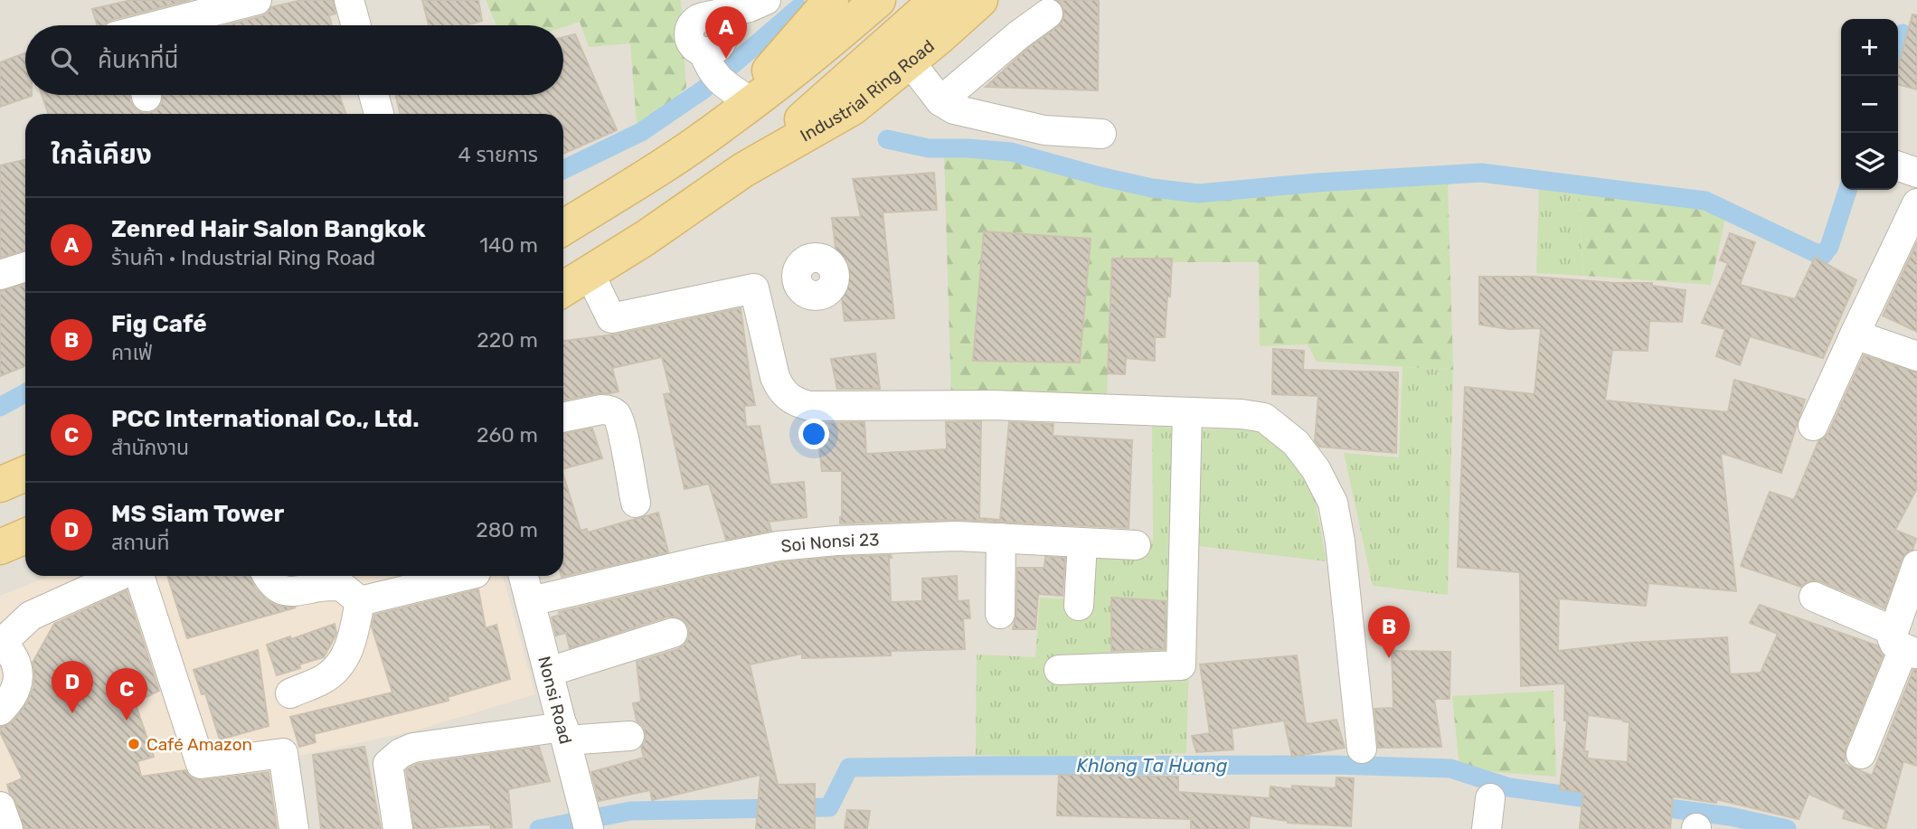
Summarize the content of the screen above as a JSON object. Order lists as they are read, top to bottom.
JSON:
{
  "streets": {
    "main road": ["Industrial Ring Road"],
    "street": ["Soi Nonsi 23", "Nonsi Road"]
  },
  "crossings": [
    ["Soi Nonsi 23", "Nonsi Road"]
  ],
  "water": ["Khlong Ta Huang"],
  "places": ["Café Amazon"],
  "page": {
    "pins": [
      "A",
      "B",
      "D",
      "C"
    ],
    "map_buttons": ["+", "−"],
    "search": "ค้นหาที่นี่",
    "heading": ["ใกล้เคียง", "4 รายการ"],
    "list": [
      {
        "mark": "A",
        "name": "Zenred Hair Salon Bangkok",
        "note": "ร้านค้า · Industrial Ring Road",
        "value": "140 m"
      },
      {
        "mark": "B",
        "name": "Fig Café",
        "note": "คาเฟ่",
        "value": "220 m"
      },
      {
        "mark": "C",
        "name": "PCC International Co., Ltd.",
        "note": "สำนักงาน",
        "value": "260 m"
      },
      {
        "mark": "D",
        "name": "MS Siam Tower",
        "note": "สถานที่",
        "value": "280 m"
      }
    ]
  }
}
